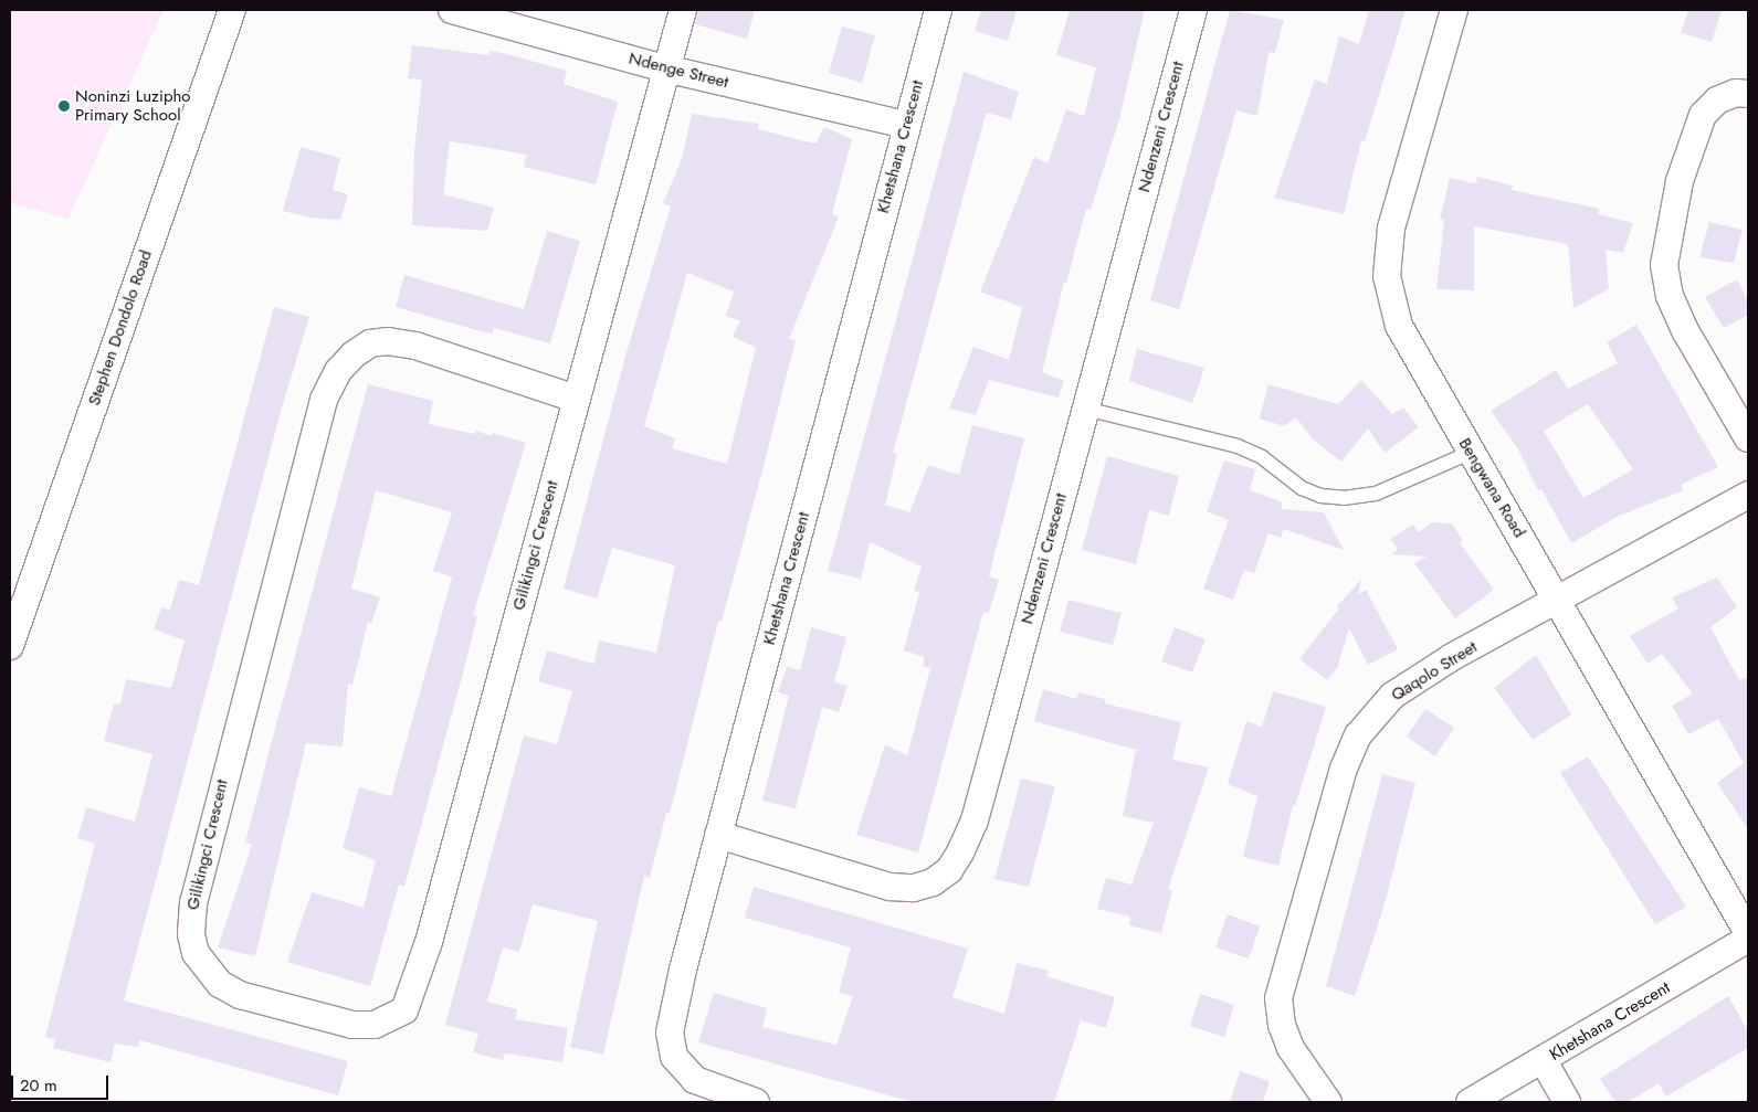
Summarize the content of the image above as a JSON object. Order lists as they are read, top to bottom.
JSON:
{
  "streets": {
    "street": [
      "Ndenge Street",
      "Ndenzeni Crescent",
      "Khetshana Crescent",
      "Stephen Dondolo Road",
      "Bengwana Road",
      "Gilikingci Crescent",
      "Qaqolo Street"
    ]
  },
  "crossings": [
    ["Ndenge Street", "Khetshana Crescent"],
    ["Ndenge Street", "Gilikingci Crescent"],
    ["Ndenzeni Crescent", "Khetshana Crescent"],
    ["Bengwana Road", "Qaqolo Street"]
  ],
  "places": ["Noninzi Luzipho Primary School"],
  "scale_bar": "20 m"
}
